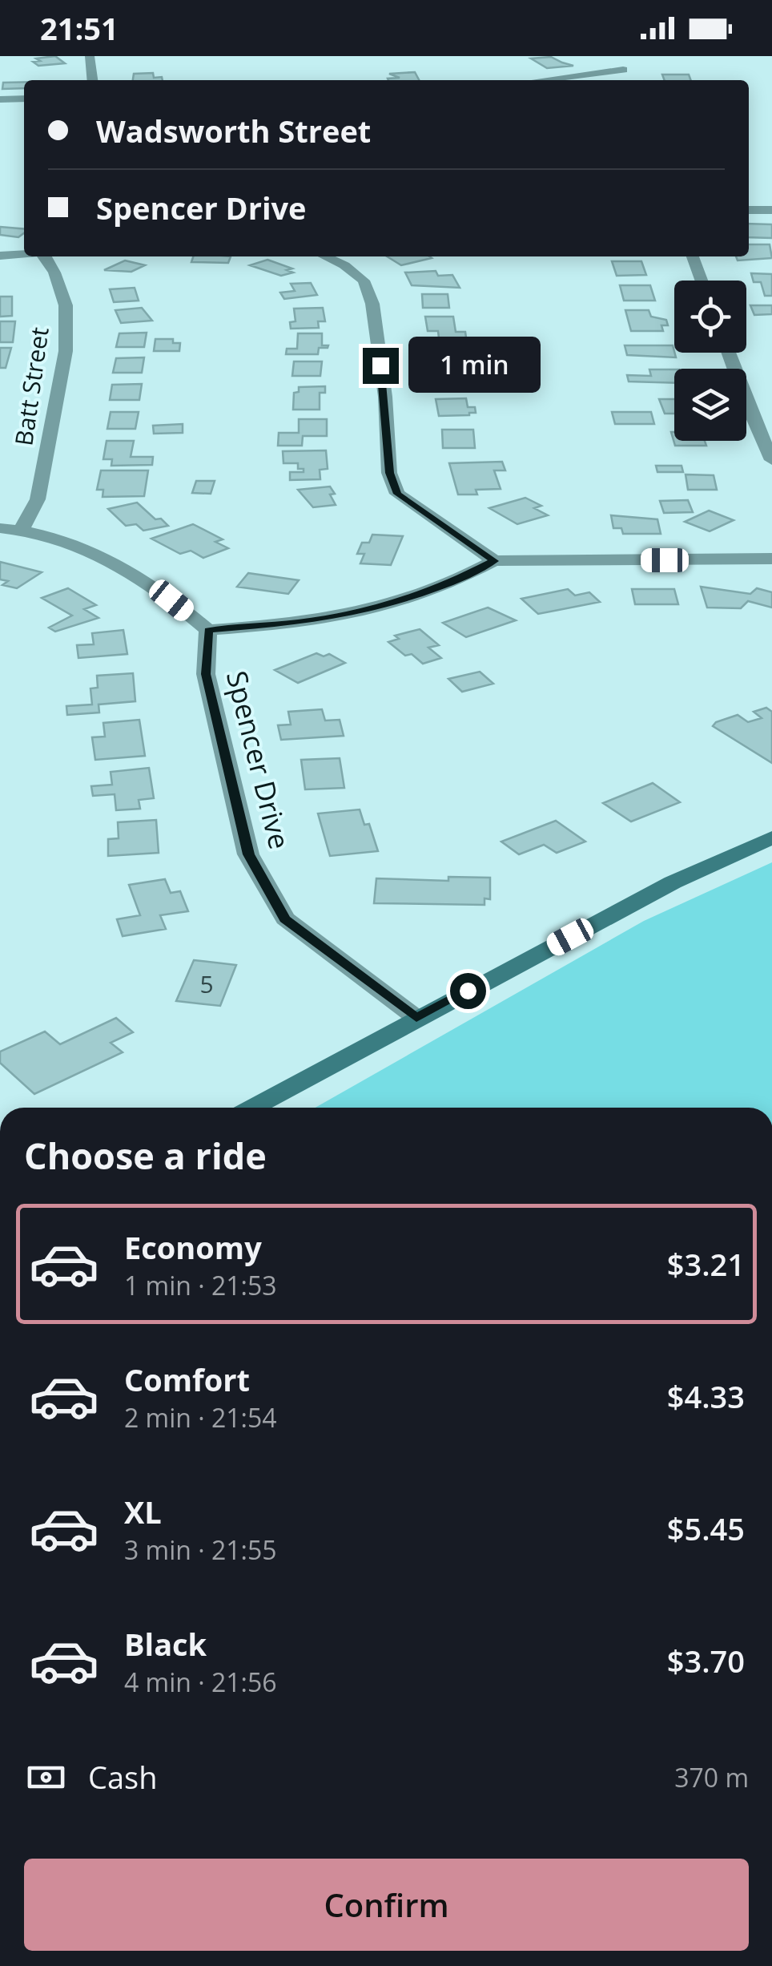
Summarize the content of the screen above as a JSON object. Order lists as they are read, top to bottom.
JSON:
{
  "streets": {
    "street": ["Batt Street", "Spencer Drive"]
  },
  "house_numbers": ["5"],
  "page": {
    "status": "21:51",
    "banner": ["Wadsworth Street", "Spencer Drive"],
    "bubble": "1 min",
    "heading": "Choose a ride",
    "list": [
      {
        "name": "Economy",
        "note": "1 min · 21:53",
        "value": "$3.21"
      },
      {
        "name": "Comfort",
        "note": "2 min · 21:54",
        "value": "$4.33"
      },
      {
        "name": "XL",
        "note": "3 min · 21:55",
        "value": "$5.45"
      },
      {
        "name": "Black",
        "note": "4 min · 21:56",
        "value": "$3.70"
      }
    ],
    "pay": ["Cash", "370 m"],
    "buttons": "Confirm"
  }
}
